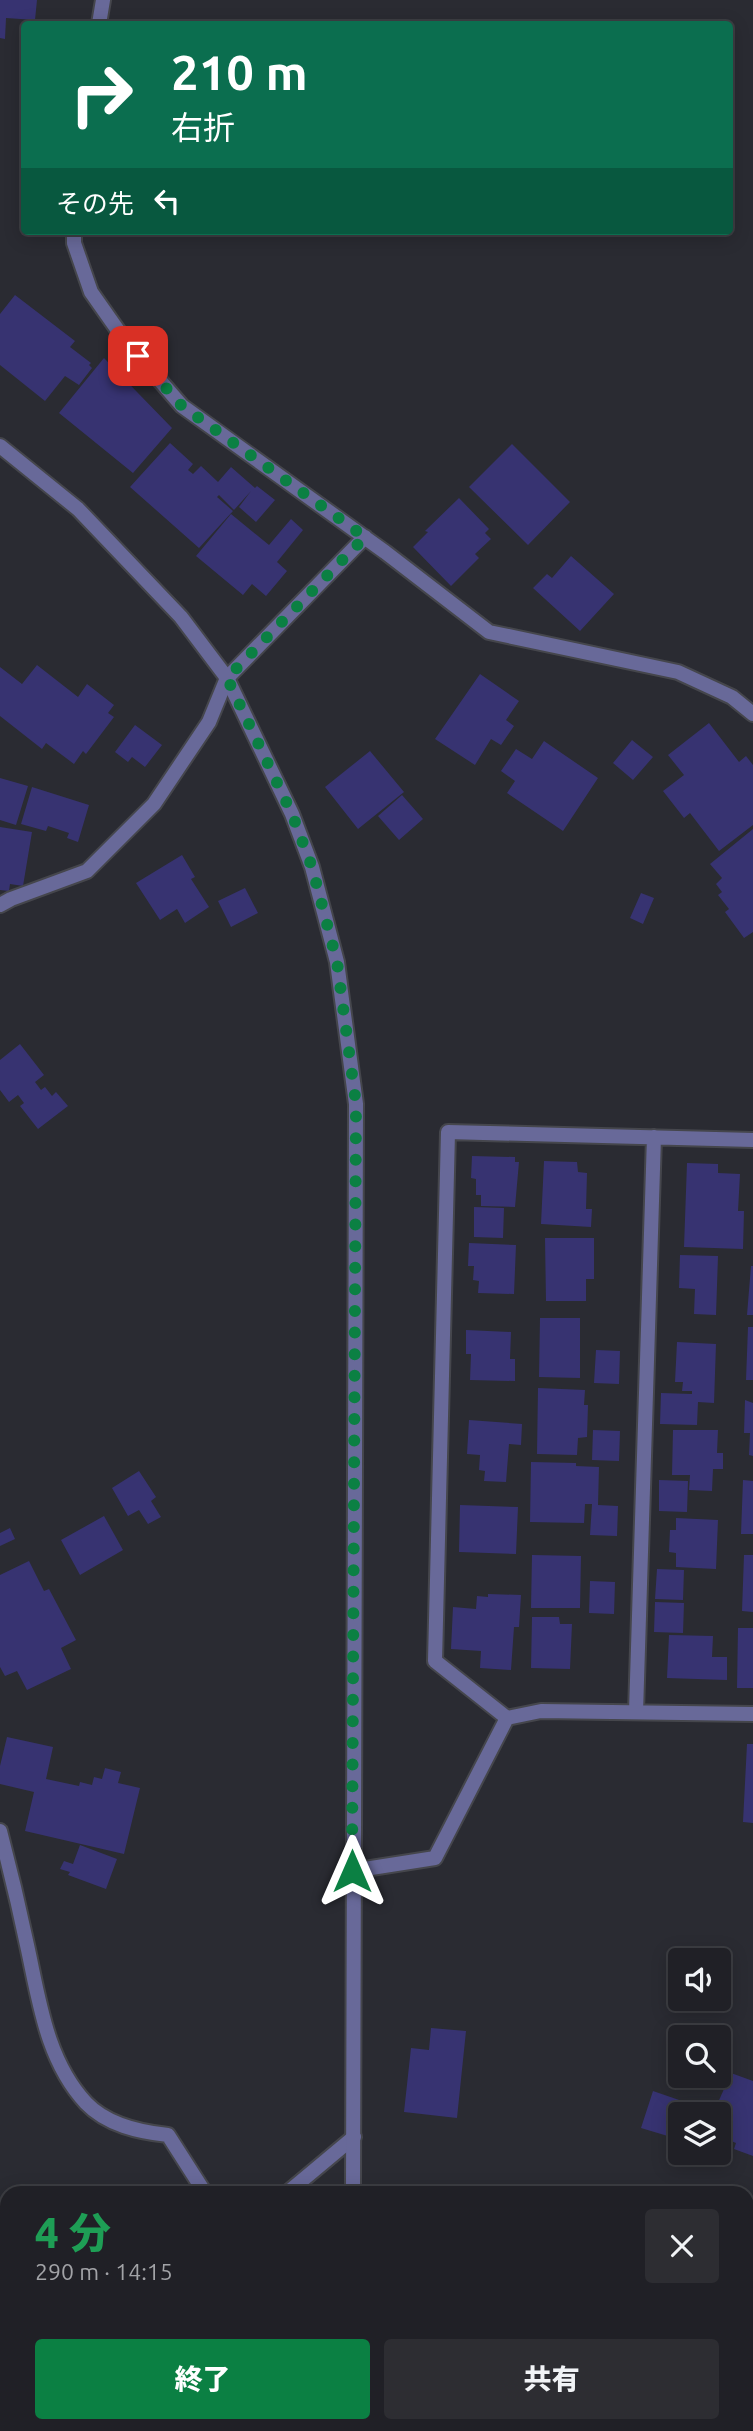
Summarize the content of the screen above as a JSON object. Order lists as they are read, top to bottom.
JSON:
{
  "page": {
    "turn": ["210 m", "右折"],
    "then": "その先",
    "heading": ["4 分", "290 m · 14:15"],
    "buttons": ["終了", "共有"]
  }
}
